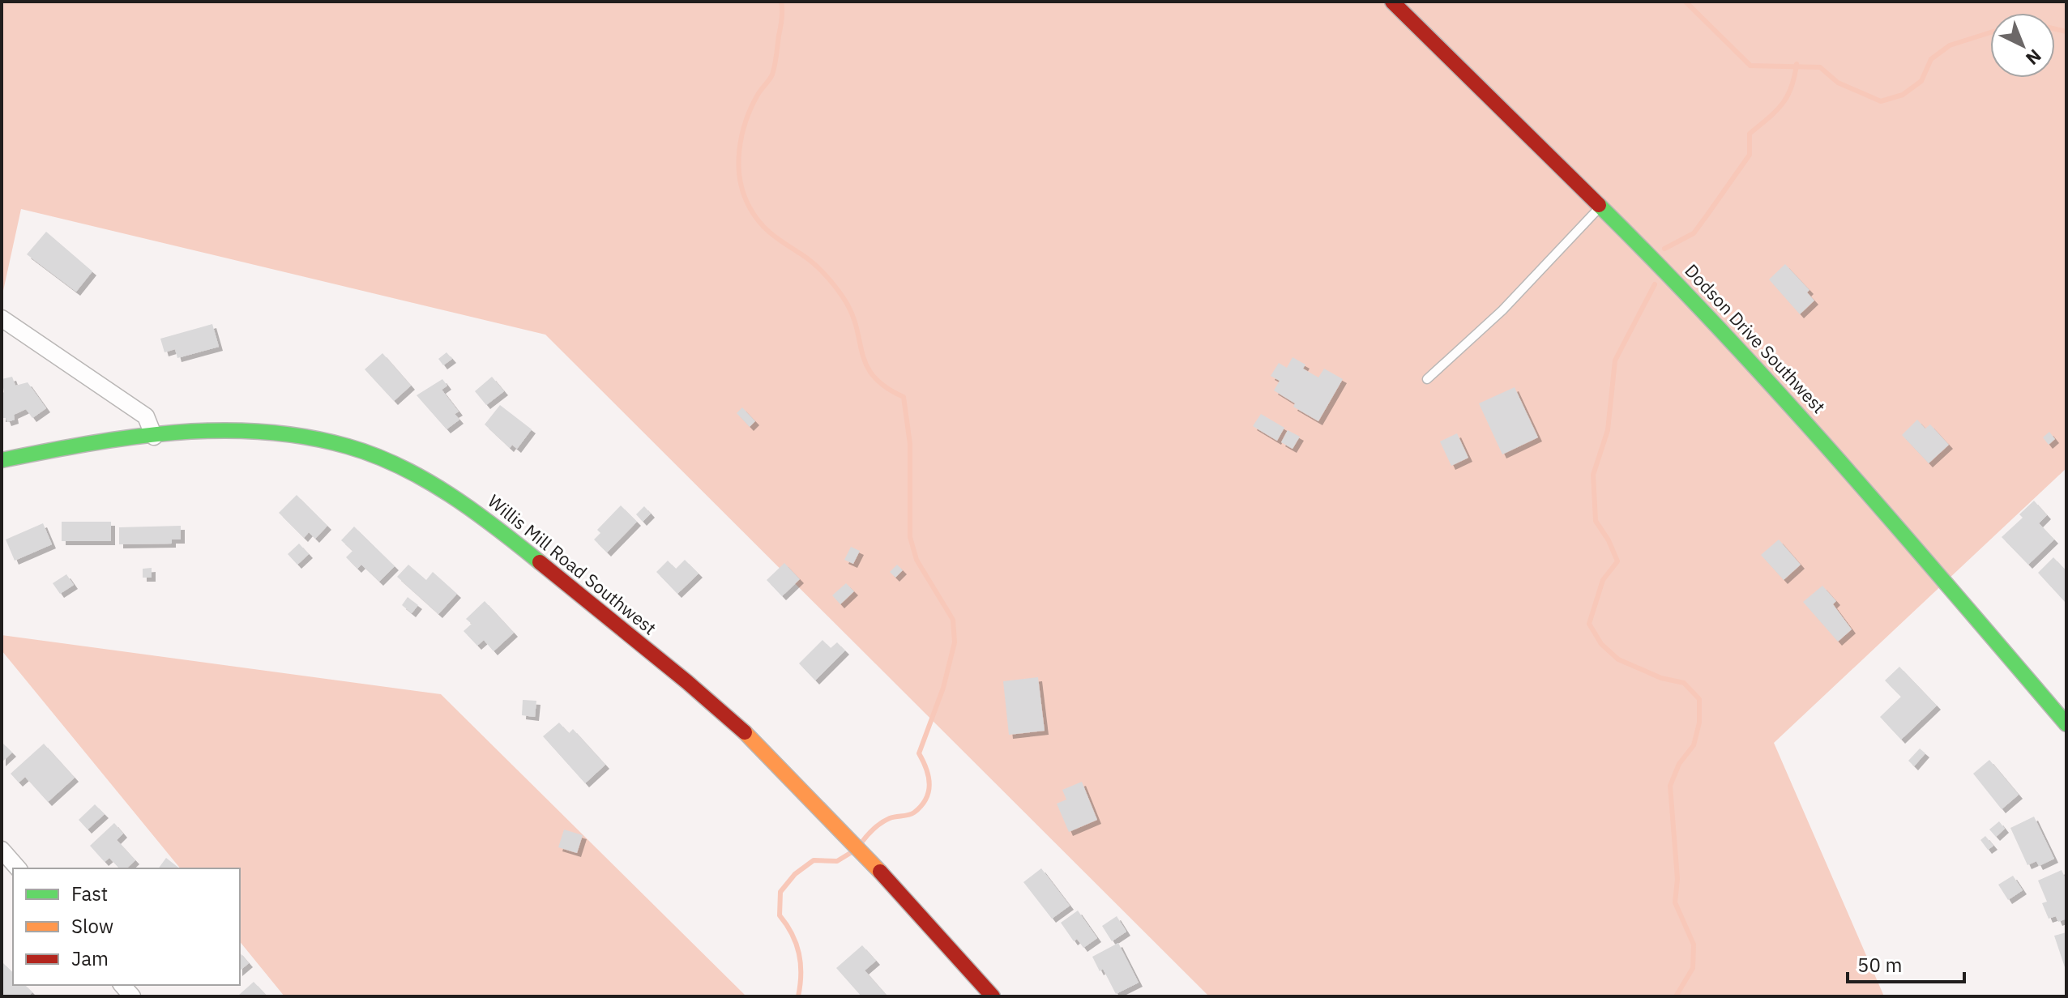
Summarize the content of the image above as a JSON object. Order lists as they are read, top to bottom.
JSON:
{
  "streets": {
    "street": ["Dodson Drive Southwest", "Willis Mill Road Southwest"]
  },
  "legend": ["Fast", "Slow", "Jam"],
  "scale_bar": "50 m",
  "north": "bottom right"
}
